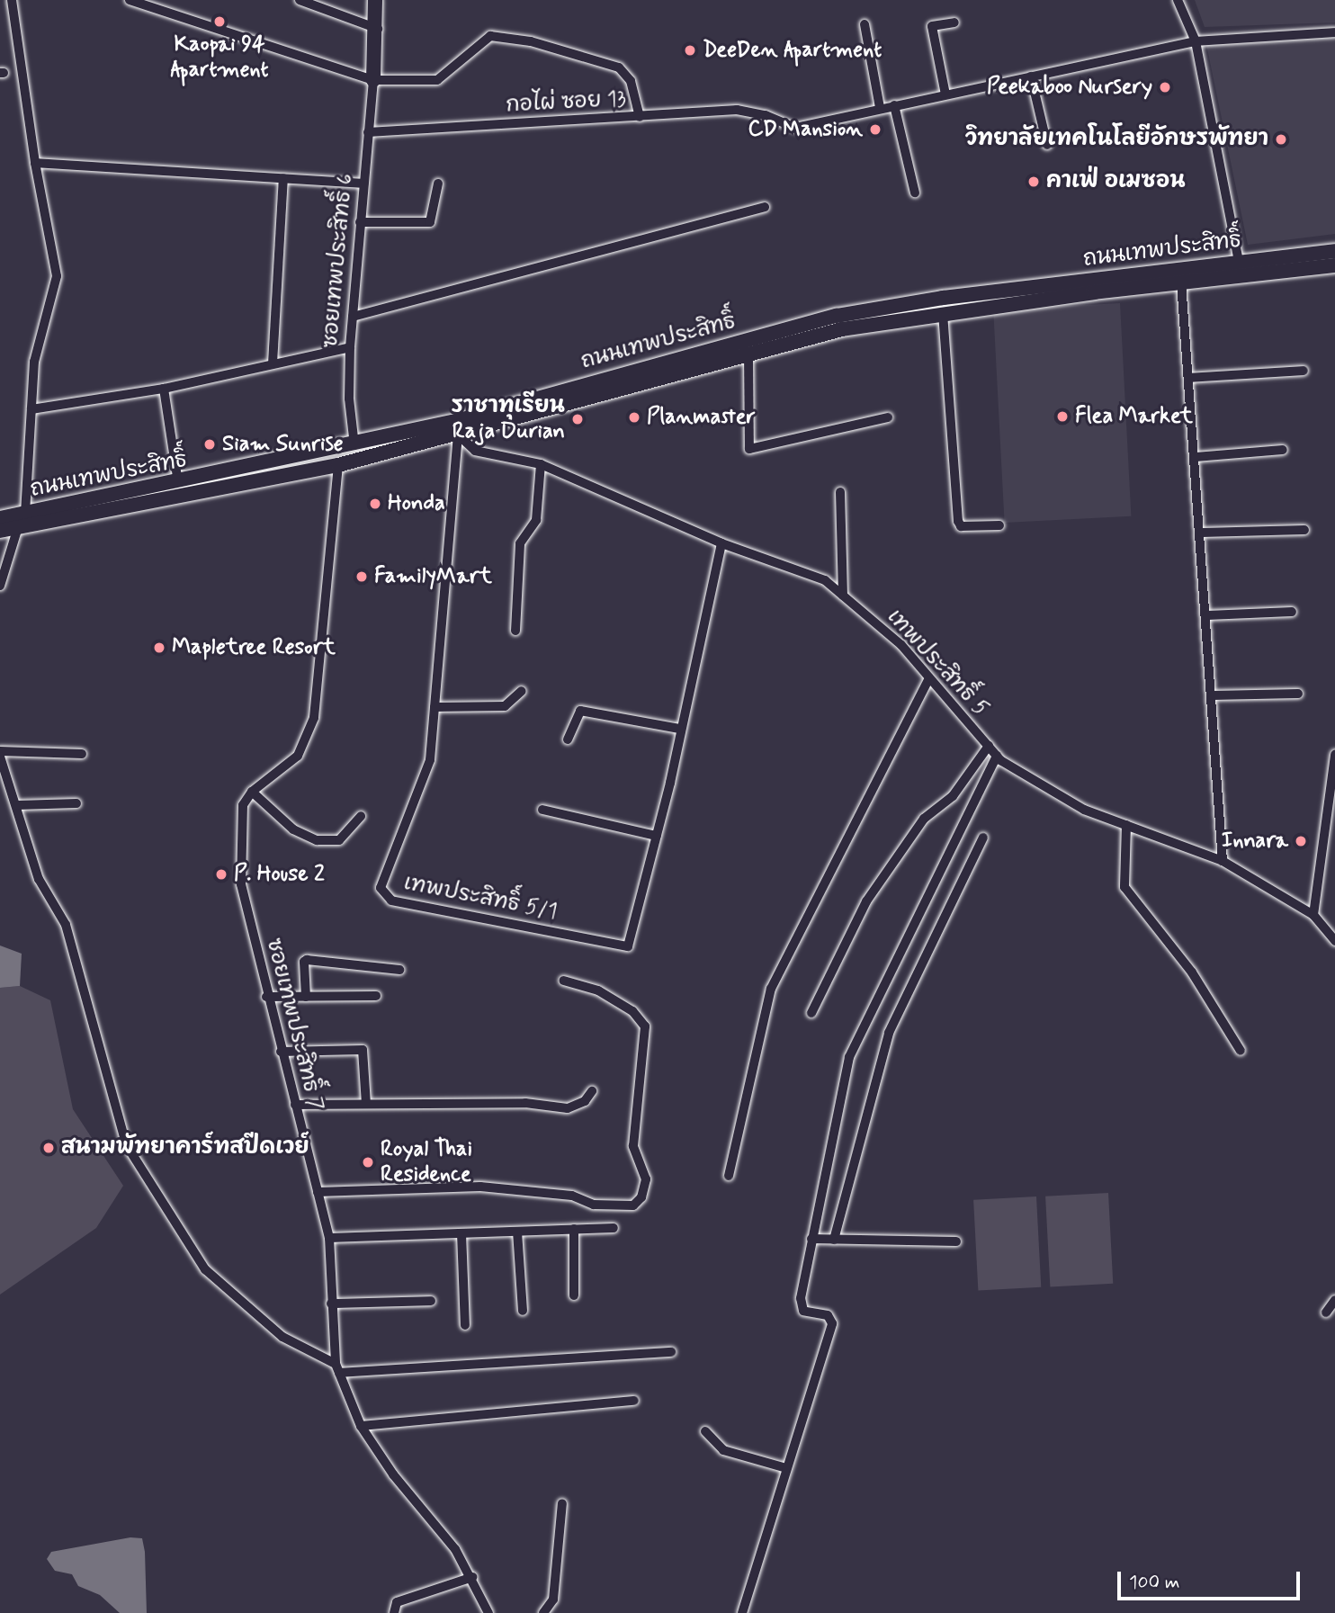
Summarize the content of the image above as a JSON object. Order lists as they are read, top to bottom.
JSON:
{
  "streets": {
    "main road": ["ถนนเทพประสิทธิ์"],
    "street": [
      "กอไผ่ ซอย 13",
      "ซอยเทพประสิทธิ์ 6",
      "เทพประสิทธิ์ 5",
      "เทพประสิทธิ์ 5/1",
      "ซอยเทพประสิทธิ์ 7"
    ]
  },
  "crossings": [
    ["กอไผ่ ซอย 13", "ซอยเทพประสิทธิ์ 6"],
    ["ถนนเทพประสิทธิ์", "ซอยเทพประสิทธิ์ 6"],
    ["ถนนเทพประสิทธิ์", "เทพประสิทธิ์ 5"],
    ["ถนนเทพประสิทธิ์", "เทพประสิทธิ์ 5/1"],
    ["เทพประสิทธิ์ 5", "เทพประสิทธิ์ 5/1"]
  ],
  "places": [
    "Kaopai 94 Apartment",
    "DeeDen Apartment",
    "Peekaboo Nursery",
    "CD Mansion",
    "วิทยาลัยเทคโนโลยีอักษรพัทยา",
    "คาเฟ่ อเมซอน",
    "Flea Market",
    "Planmaster",
    "ราชาทุเรียน Raja Durian",
    "Siam Sunrise",
    "Honda",
    "FamilyMart",
    "Mapletree Resort",
    "Innara",
    "P. House 2",
    "สนามพัทยาคาร์ทสปีดเวย์",
    "Royal Thai Residence"
  ],
  "scale_bar": "100 m"
}
